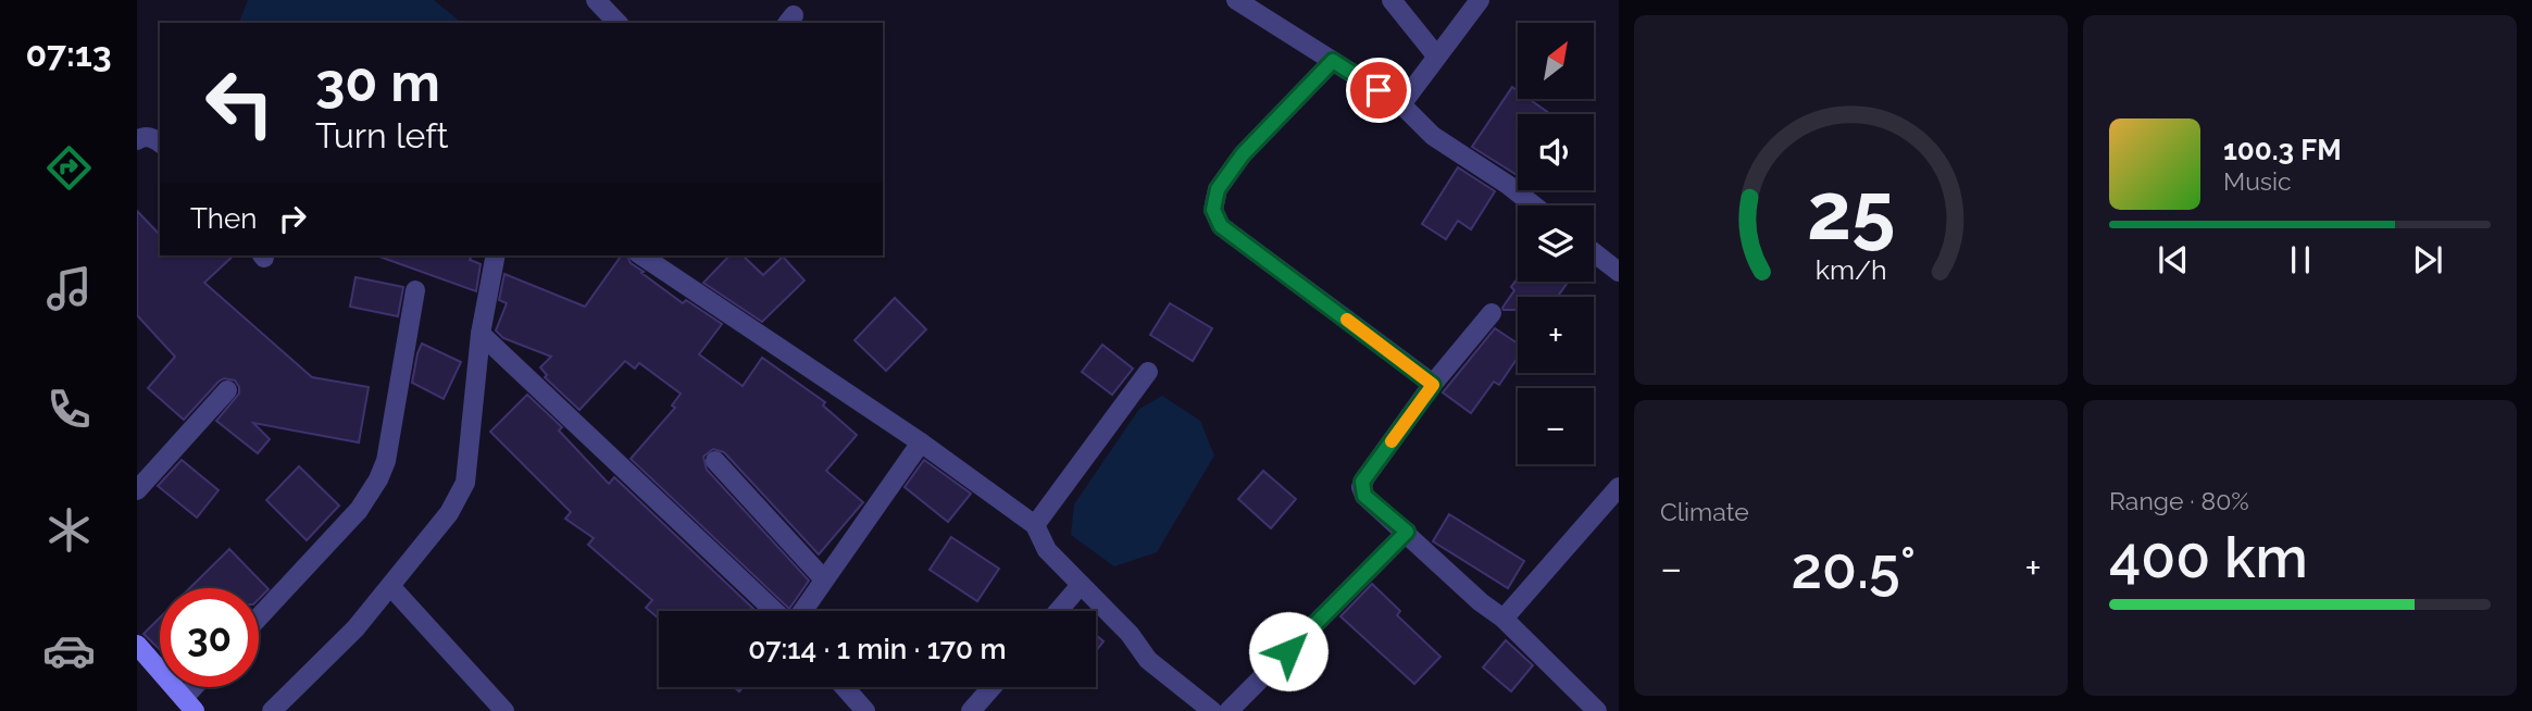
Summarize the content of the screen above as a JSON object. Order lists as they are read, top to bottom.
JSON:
{
  "north": "top right",
  "page": {
    "tabs": "07:13",
    "map_buttons": ["+", "−"],
    "turn": ["30 m", "Turn left"],
    "song": ["100.3 FM", "Music"],
    "then": "Then",
    "tile": [
      "Climate",
      ["Range · 80%", "400 km"]
    ],
    "heat": ["−", "20.5°", "+"],
    "limit": "30",
    "trip": "07:14 · 1 min · 170 m",
    "gauge": ["25", "km/h"]
  }
}
